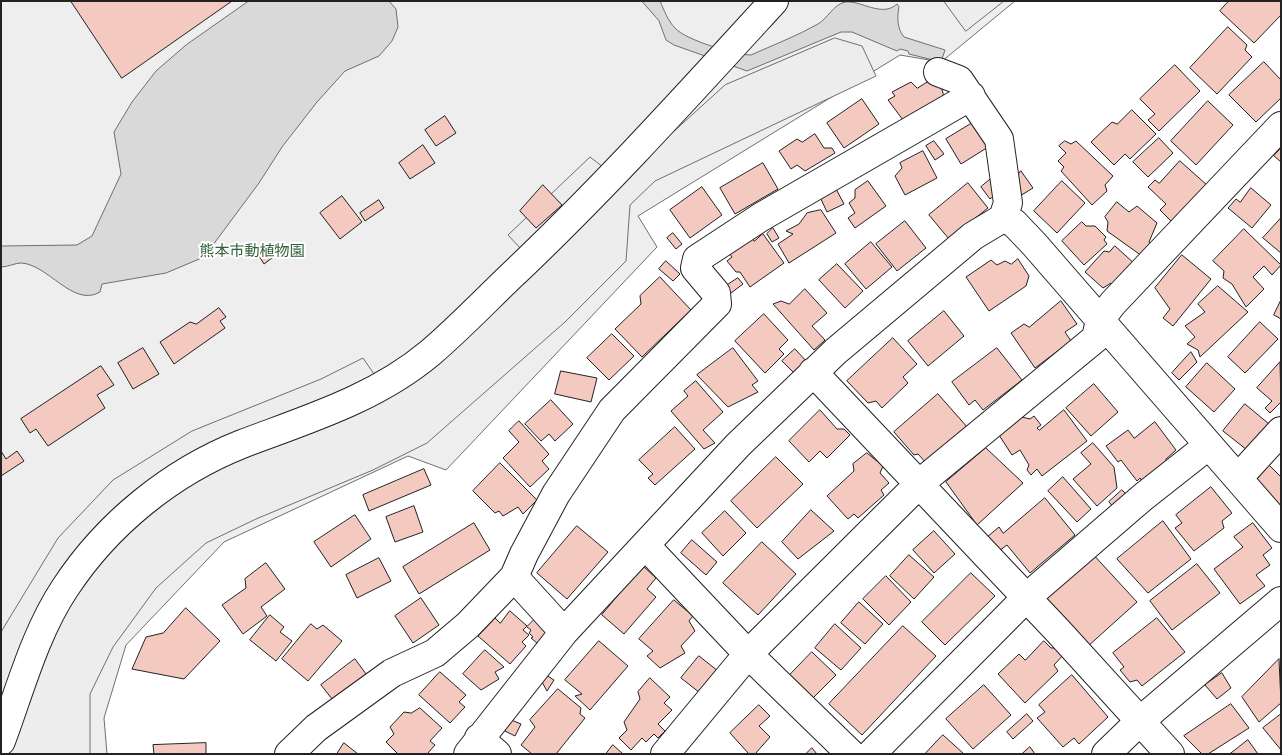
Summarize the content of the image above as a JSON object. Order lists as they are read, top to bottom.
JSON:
{
  "parks": ["熊本市動植物園"]
}
